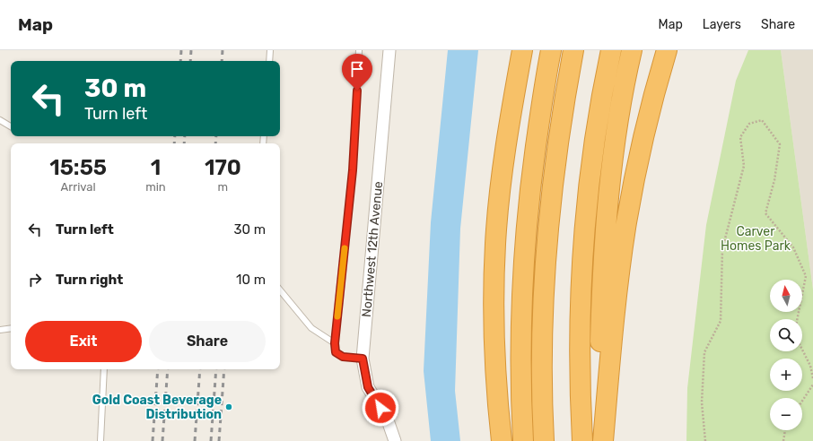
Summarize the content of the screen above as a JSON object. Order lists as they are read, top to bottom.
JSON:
{
  "streets": {
    "street": ["Northwest 12th Avenue"]
  },
  "parks": ["Carver Homes Park"],
  "places": ["Gold Coast Beverage Distribution"],
  "north": "top",
  "page": {
    "header": "Map",
    "nav": ["Map", "Layers", "Share"],
    "turn": ["30 m", "Turn left"],
    "eta": [
      "15:55",
      "Arrival",
      "1",
      "min",
      "170",
      "m"
    ],
    "list": [
      {
        "name": "Turn left",
        "value": "30 m"
      },
      {
        "name": "Turn right",
        "value": "10 m"
      }
    ],
    "map_buttons": ["+", "−"],
    "buttons": ["Exit", "Share"]
  }
}
